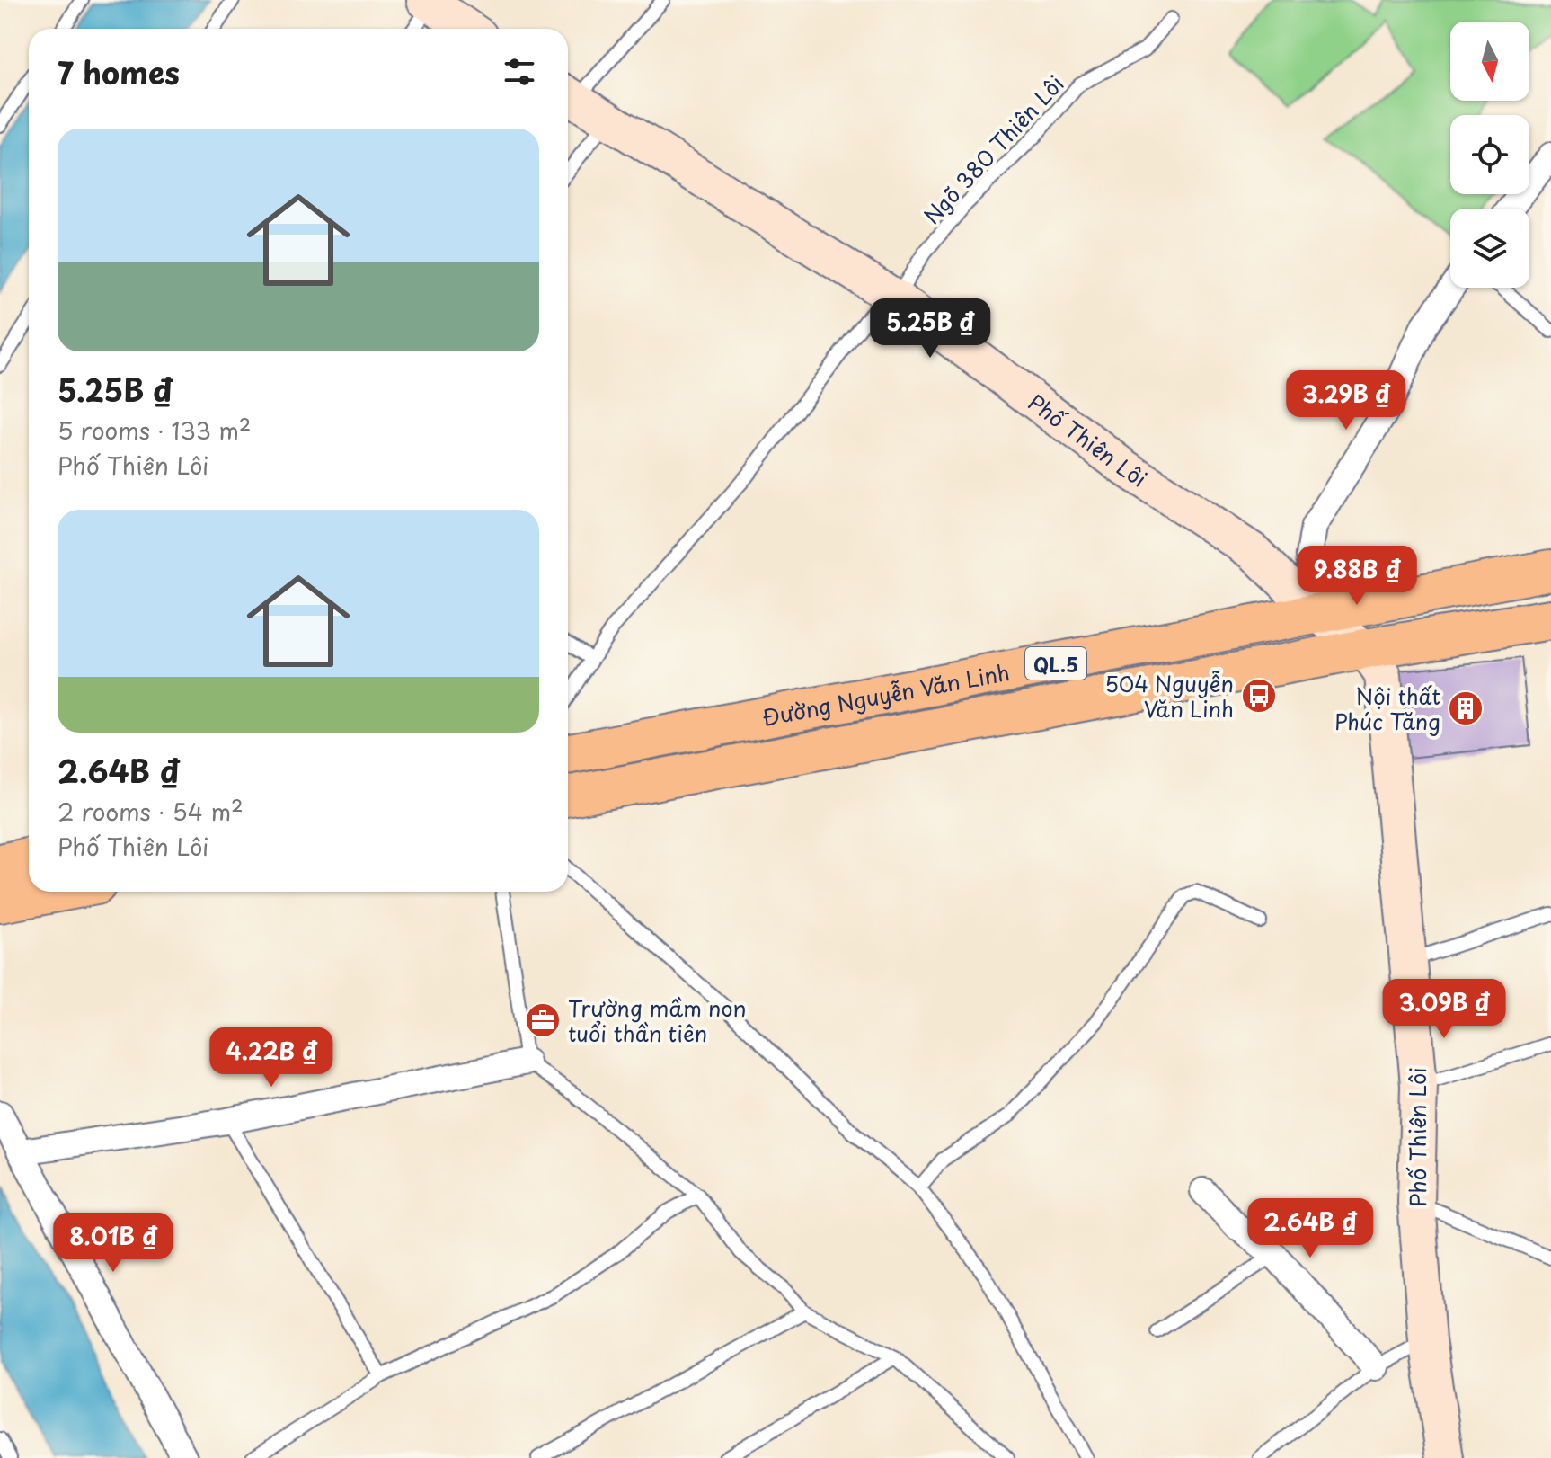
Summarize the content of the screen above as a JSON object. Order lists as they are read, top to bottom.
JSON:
{
  "streets": {
    "highway": ["QL.5", "Đường Nguyễn Văn Linh"],
    "main road": ["Phố Thiên Lôi"],
    "lane": ["Ngõ 380 Thiên Lôi"]
  },
  "crossings": [
    ["Ngõ 380 Thiên Lôi", "Phố Thiên Lôi"],
    ["Phố Thiên Lôi", "Đường Nguyễn Văn Linh"]
  ],
  "places": {
    "bus stop": ["504 Nguyễn Văn Linh"],
    "building": ["Nội thất Phúc Tăng"],
    "office": ["Trường mầm non tuổi thần tiên"]
  },
  "north": "bottom",
  "page": {
    "heading": "7 homes",
    "list": [
      {
        "name": "5.25B ₫",
        "note": "5 rooms · 133 m² · Phố Thiên Lôi"
      },
      {
        "name": "2.64B ₫",
        "note": "2 rooms · 54 m² · Phố Thiên Lôi"
      }
    ],
    "price": [
      "5.25B ₫",
      "3.29B ₫",
      "9.88B ₫",
      "3.09B ₫",
      "4.22B ₫",
      "2.64B ₫",
      "8.01B ₫"
    ]
  }
}
